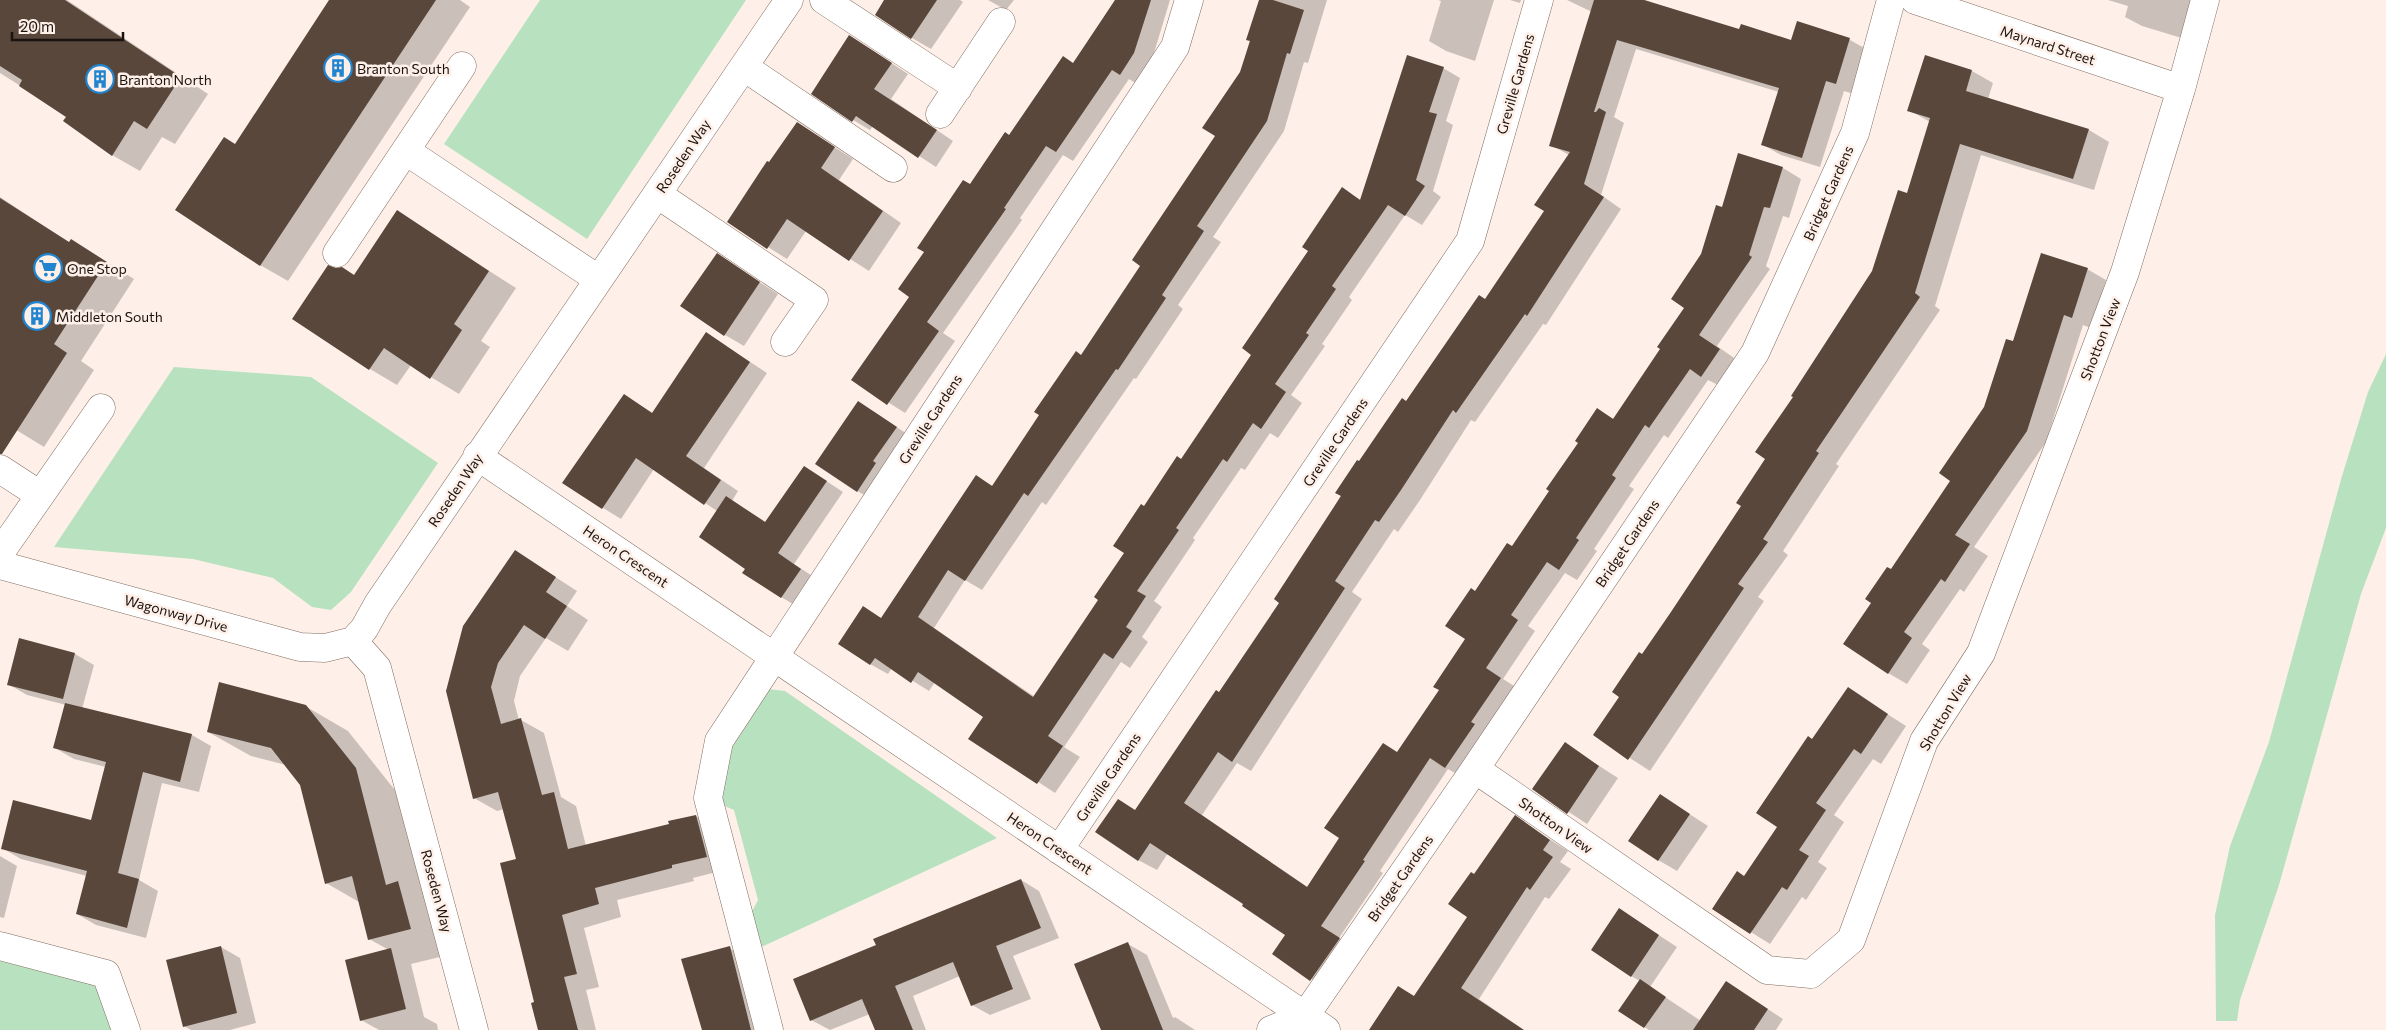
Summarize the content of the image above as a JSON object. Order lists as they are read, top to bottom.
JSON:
{
  "streets": {
    "street": [
      "Maynard Street",
      "Greville Gardens",
      "Roseden Way",
      "Bridget Gardens",
      "Shotton View",
      "Heron Crescent",
      "Wagonway Drive"
    ]
  },
  "crossings": [
    ["Maynard Street", "Shotton View"],
    ["Greville Gardens", "Heron Crescent"],
    ["Roseden Way", "Heron Crescent"],
    ["Roseden Way", "Wagonway Drive"],
    ["Bridget Gardens", "Shotton View"],
    ["Bridget Gardens", "Heron Crescent"]
  ],
  "places": {
    "building": ["Branton South", "Branton North", "Middleton South"],
    "supermarket": ["One Stop"]
  },
  "scale_bar": "20 m"
}
